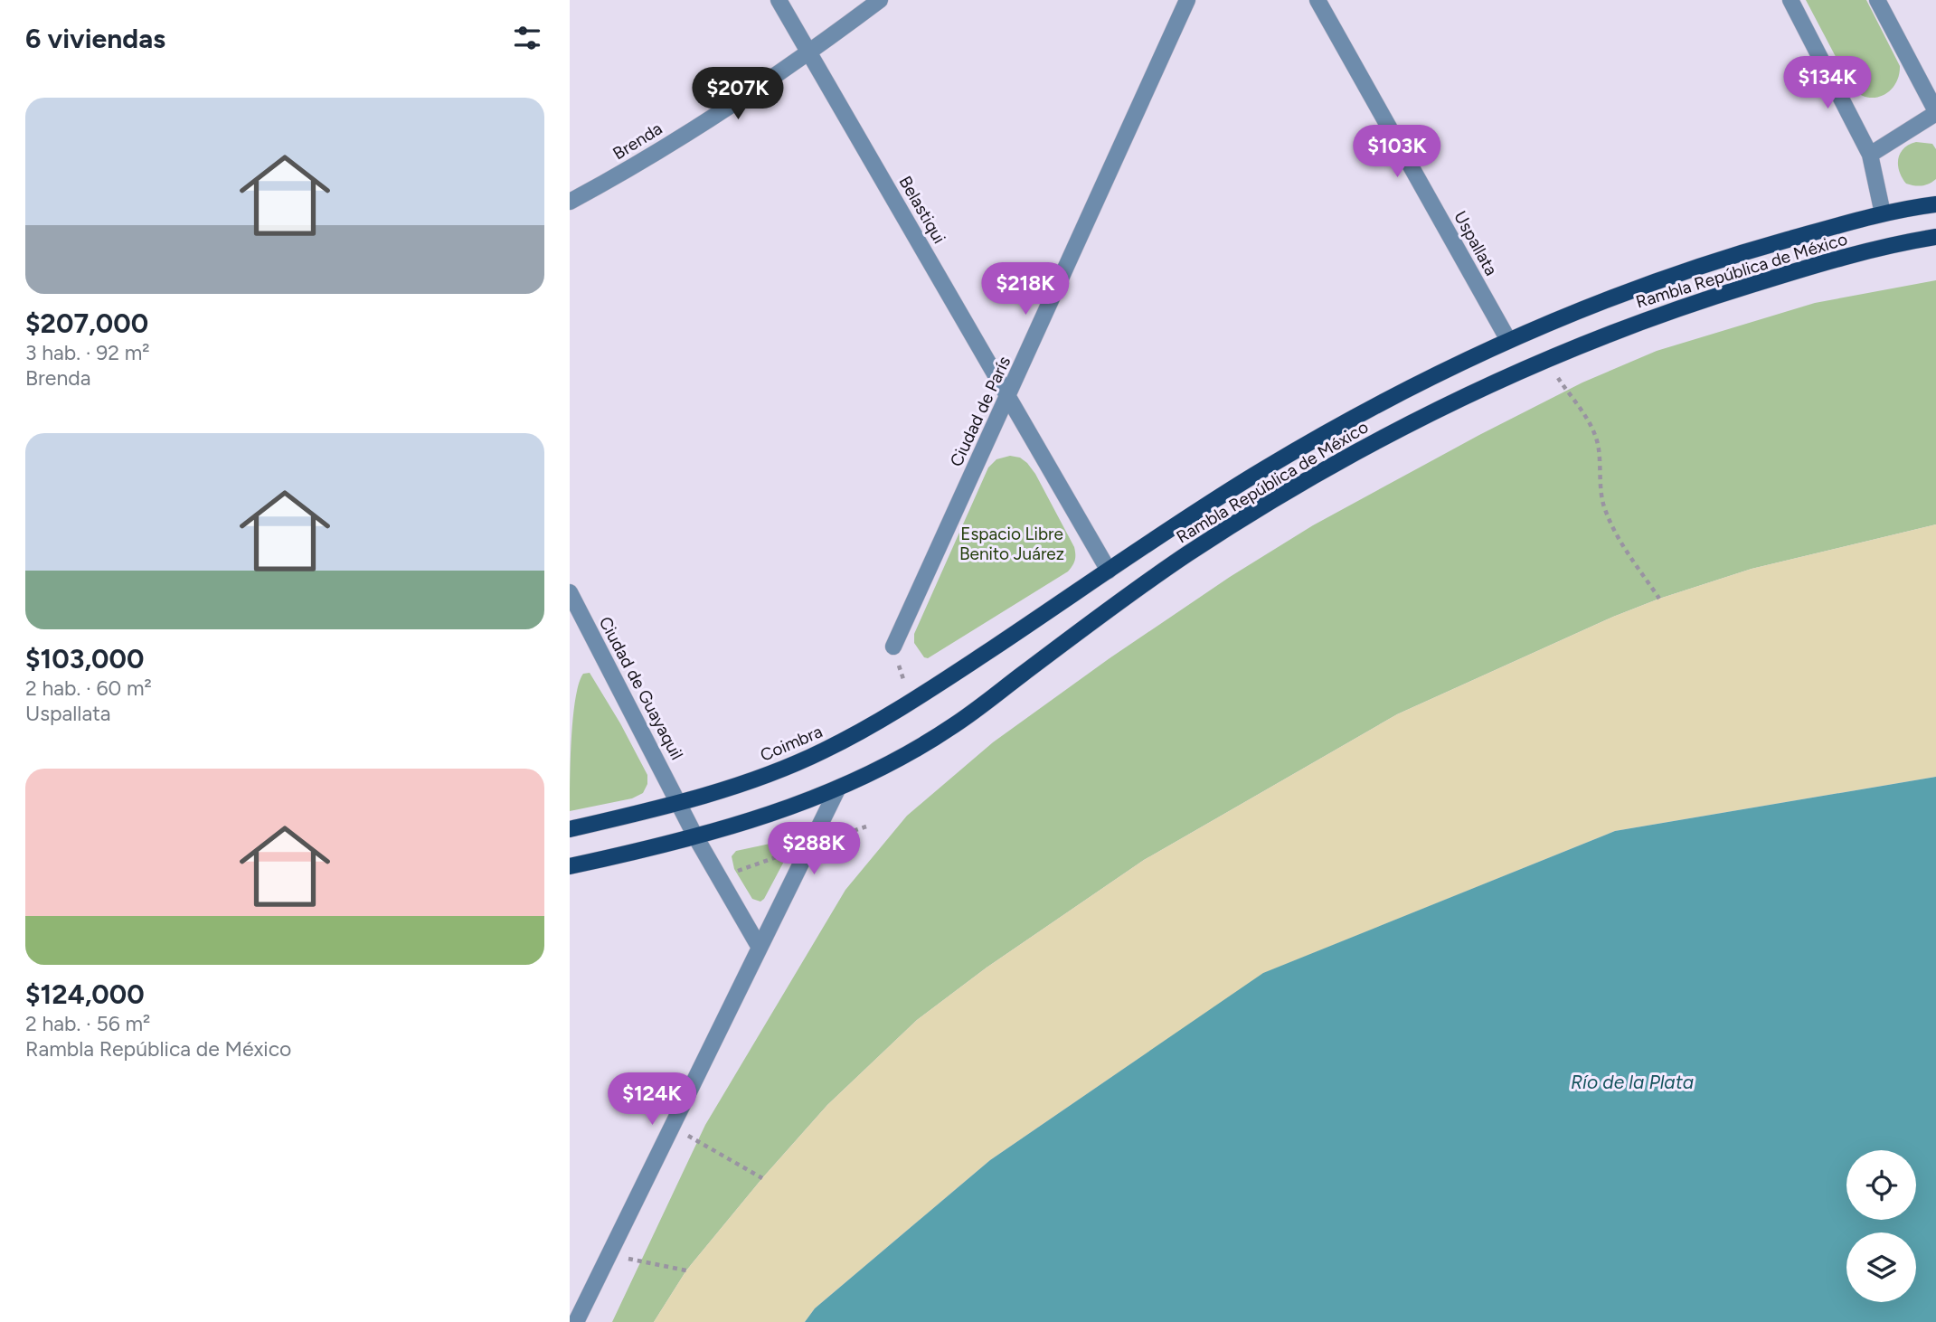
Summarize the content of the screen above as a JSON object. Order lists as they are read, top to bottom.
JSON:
{
  "streets": {
    "main road": ["Rambla República de México", "Coimbra"],
    "street": [
      "Brenda",
      "Belastiqui",
      "Uspallata",
      "Ciudad de París",
      "Ciudad de Guayaquil"
    ]
  },
  "crossings": [
    ["Brenda", "Belastiqui"],
    ["Belastiqui", "Rambla República de México"],
    ["Belastiqui", "Ciudad de París"],
    ["Uspallata", "Rambla República de México"],
    ["Rambla República de México", "Coimbra"],
    ["Ciudad de Guayaquil", "Coimbra"]
  ],
  "water": ["Río de la Plata"],
  "parks": ["Espacio Libre Benito Juárez"],
  "page": {
    "heading": "6 viviendas",
    "price": [
      "$134K",
      "$207K",
      "$103K",
      "$218K",
      "$288K",
      "$124K"
    ],
    "list": [
      {
        "name": "$207,000",
        "note": "3 hab. · 92 m² · Brenda"
      },
      {
        "name": "$103,000",
        "note": "2 hab. · 60 m² · Uspallata"
      },
      {
        "name": "$124,000",
        "note": "2 hab. · 56 m² · Rambla República de México"
      }
    ]
  }
}
